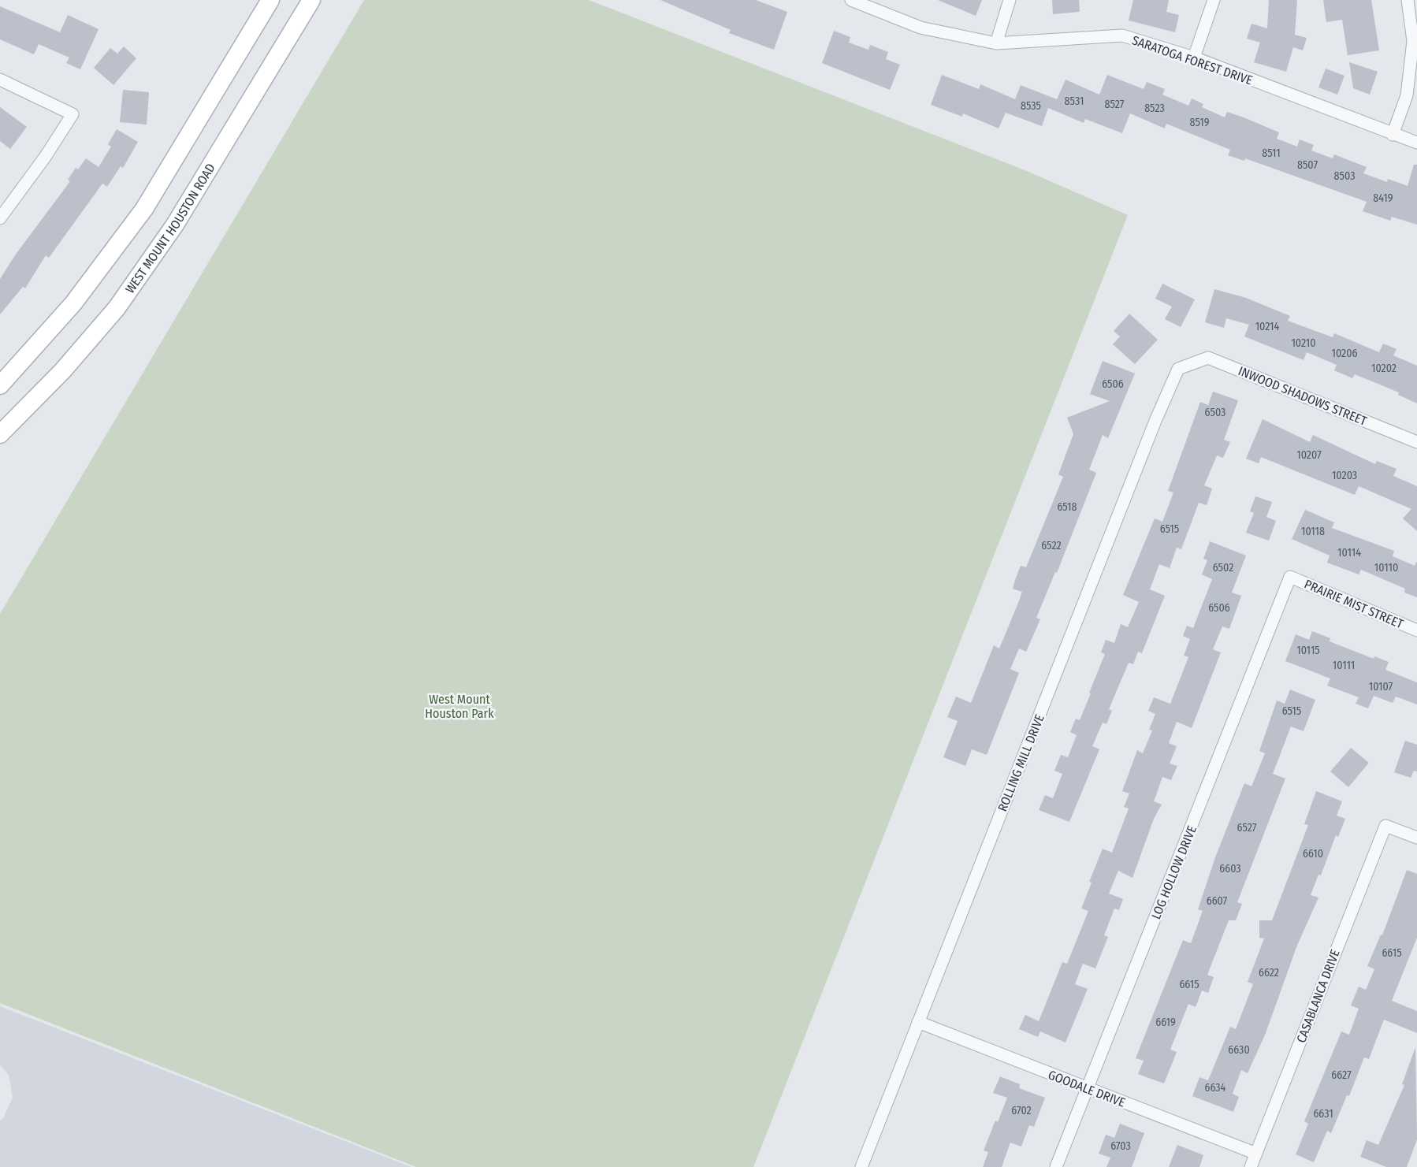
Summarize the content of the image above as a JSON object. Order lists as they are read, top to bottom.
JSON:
{
  "streets": {
    "main road": ["WEST MOUNT HOUSTON ROAD"],
    "street": [
      "SARATOGA FOREST DRIVE",
      "INWOOD SHADOWS STREET",
      "PRAIRIE MIST STREET",
      "ROLLING MILL DRIVE",
      "LOG HOLLOW DRIVE",
      "CASABLANCA DRIVE",
      "GOODALE DRIVE"
    ]
  },
  "crossings": [
    ["INWOOD SHADOWS STREET", "ROLLING MILL DRIVE"],
    ["PRAIRIE MIST STREET", "LOG HOLLOW DRIVE"],
    ["ROLLING MILL DRIVE", "GOODALE DRIVE"],
    ["LOG HOLLOW DRIVE", "GOODALE DRIVE"],
    ["CASABLANCA DRIVE", "GOODALE DRIVE"]
  ],
  "parks": ["West Mount Houston Park"],
  "house_numbers": [
    "8531",
    "8527",
    "8535",
    "8523",
    "8519",
    "8511",
    "8507",
    "8503",
    "8419",
    "10214",
    "10210",
    "10206",
    "10202",
    "6506",
    "6503",
    "10207",
    "10203",
    "6518",
    "6515",
    "10118",
    "6522",
    "10114",
    "6502",
    "10110",
    "6506",
    "10115",
    "10111",
    "10107",
    "6515",
    "6527",
    "6610",
    "6603",
    "6607",
    "6615",
    "6622",
    "6615",
    "6619",
    "6630",
    "6627",
    "6634",
    "6702",
    "6631",
    "6703"
  ]
}
